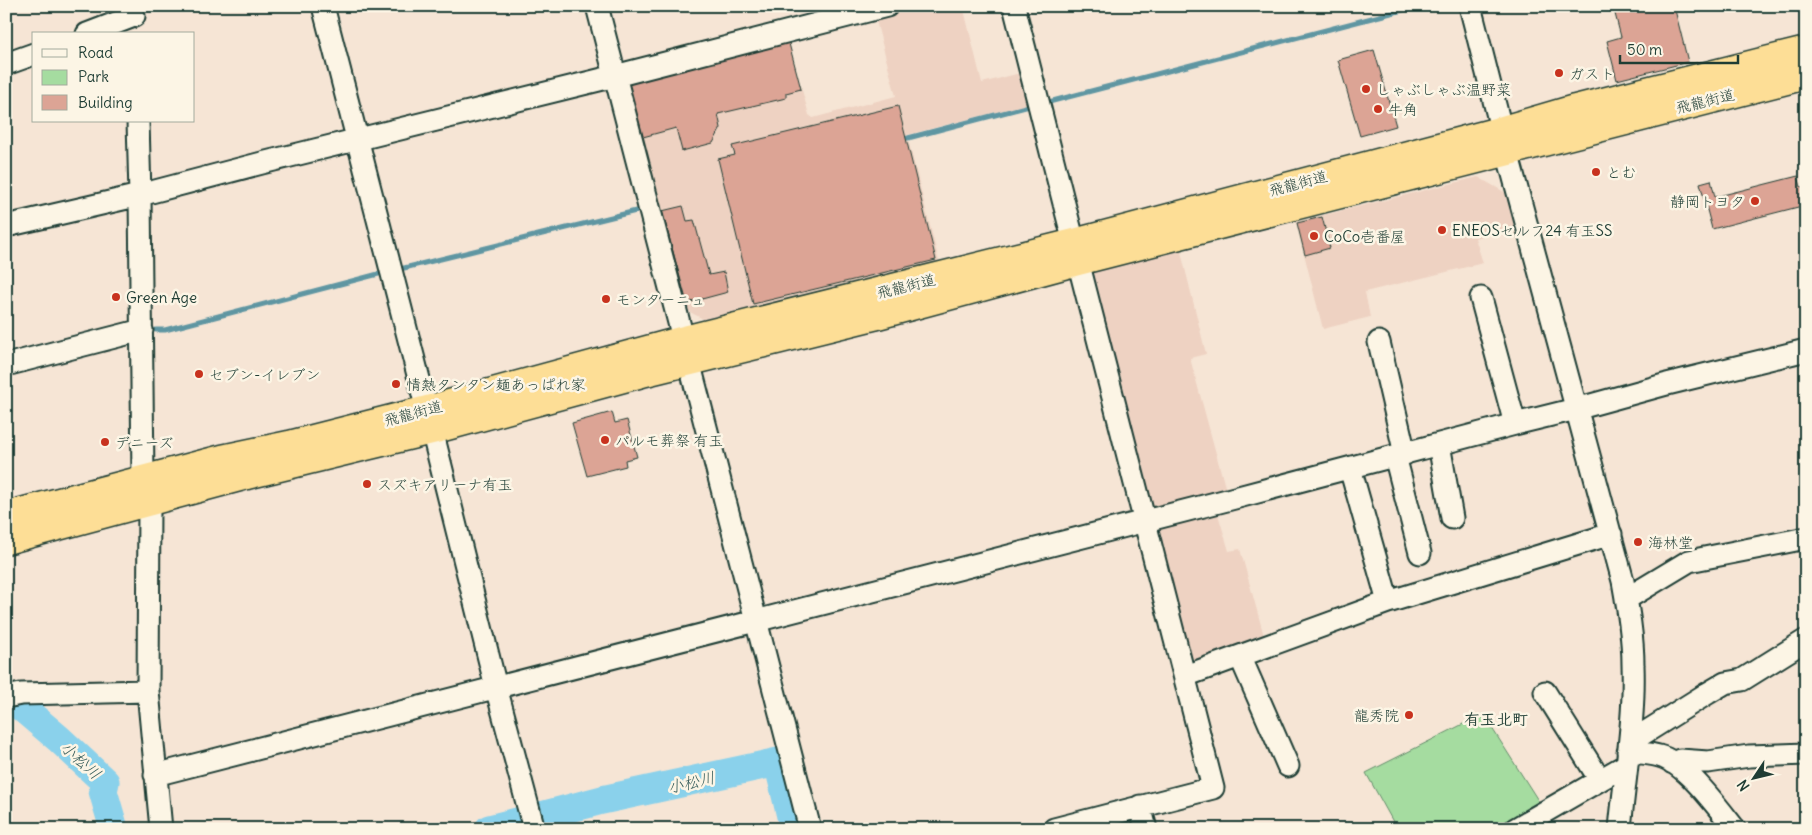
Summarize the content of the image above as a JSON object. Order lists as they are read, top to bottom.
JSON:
{
  "streets": {
    "highway": ["飛龍街道"]
  },
  "districts": ["有玉北町"],
  "water": ["小松川"],
  "places": [
    "ガスト",
    "しゃぶしゃぶ温野菜",
    "牛角",
    "とむ",
    "静岡トヨタ",
    "ENEOSセルフ24 有玉SS",
    "CoCo壱番屋",
    "Green Age",
    "モンターニュ",
    "セブン-イレブン",
    "情熱タンタン麺あっぱれ家",
    "パルモ葬祭 有玉",
    "デニーズ",
    "スズキアリーナ有玉",
    "海林堂",
    "龍秀院"
  ],
  "legend": ["Road", "Park", "Building"],
  "scale_bar": "50 m",
  "north": "bottom left"
}
